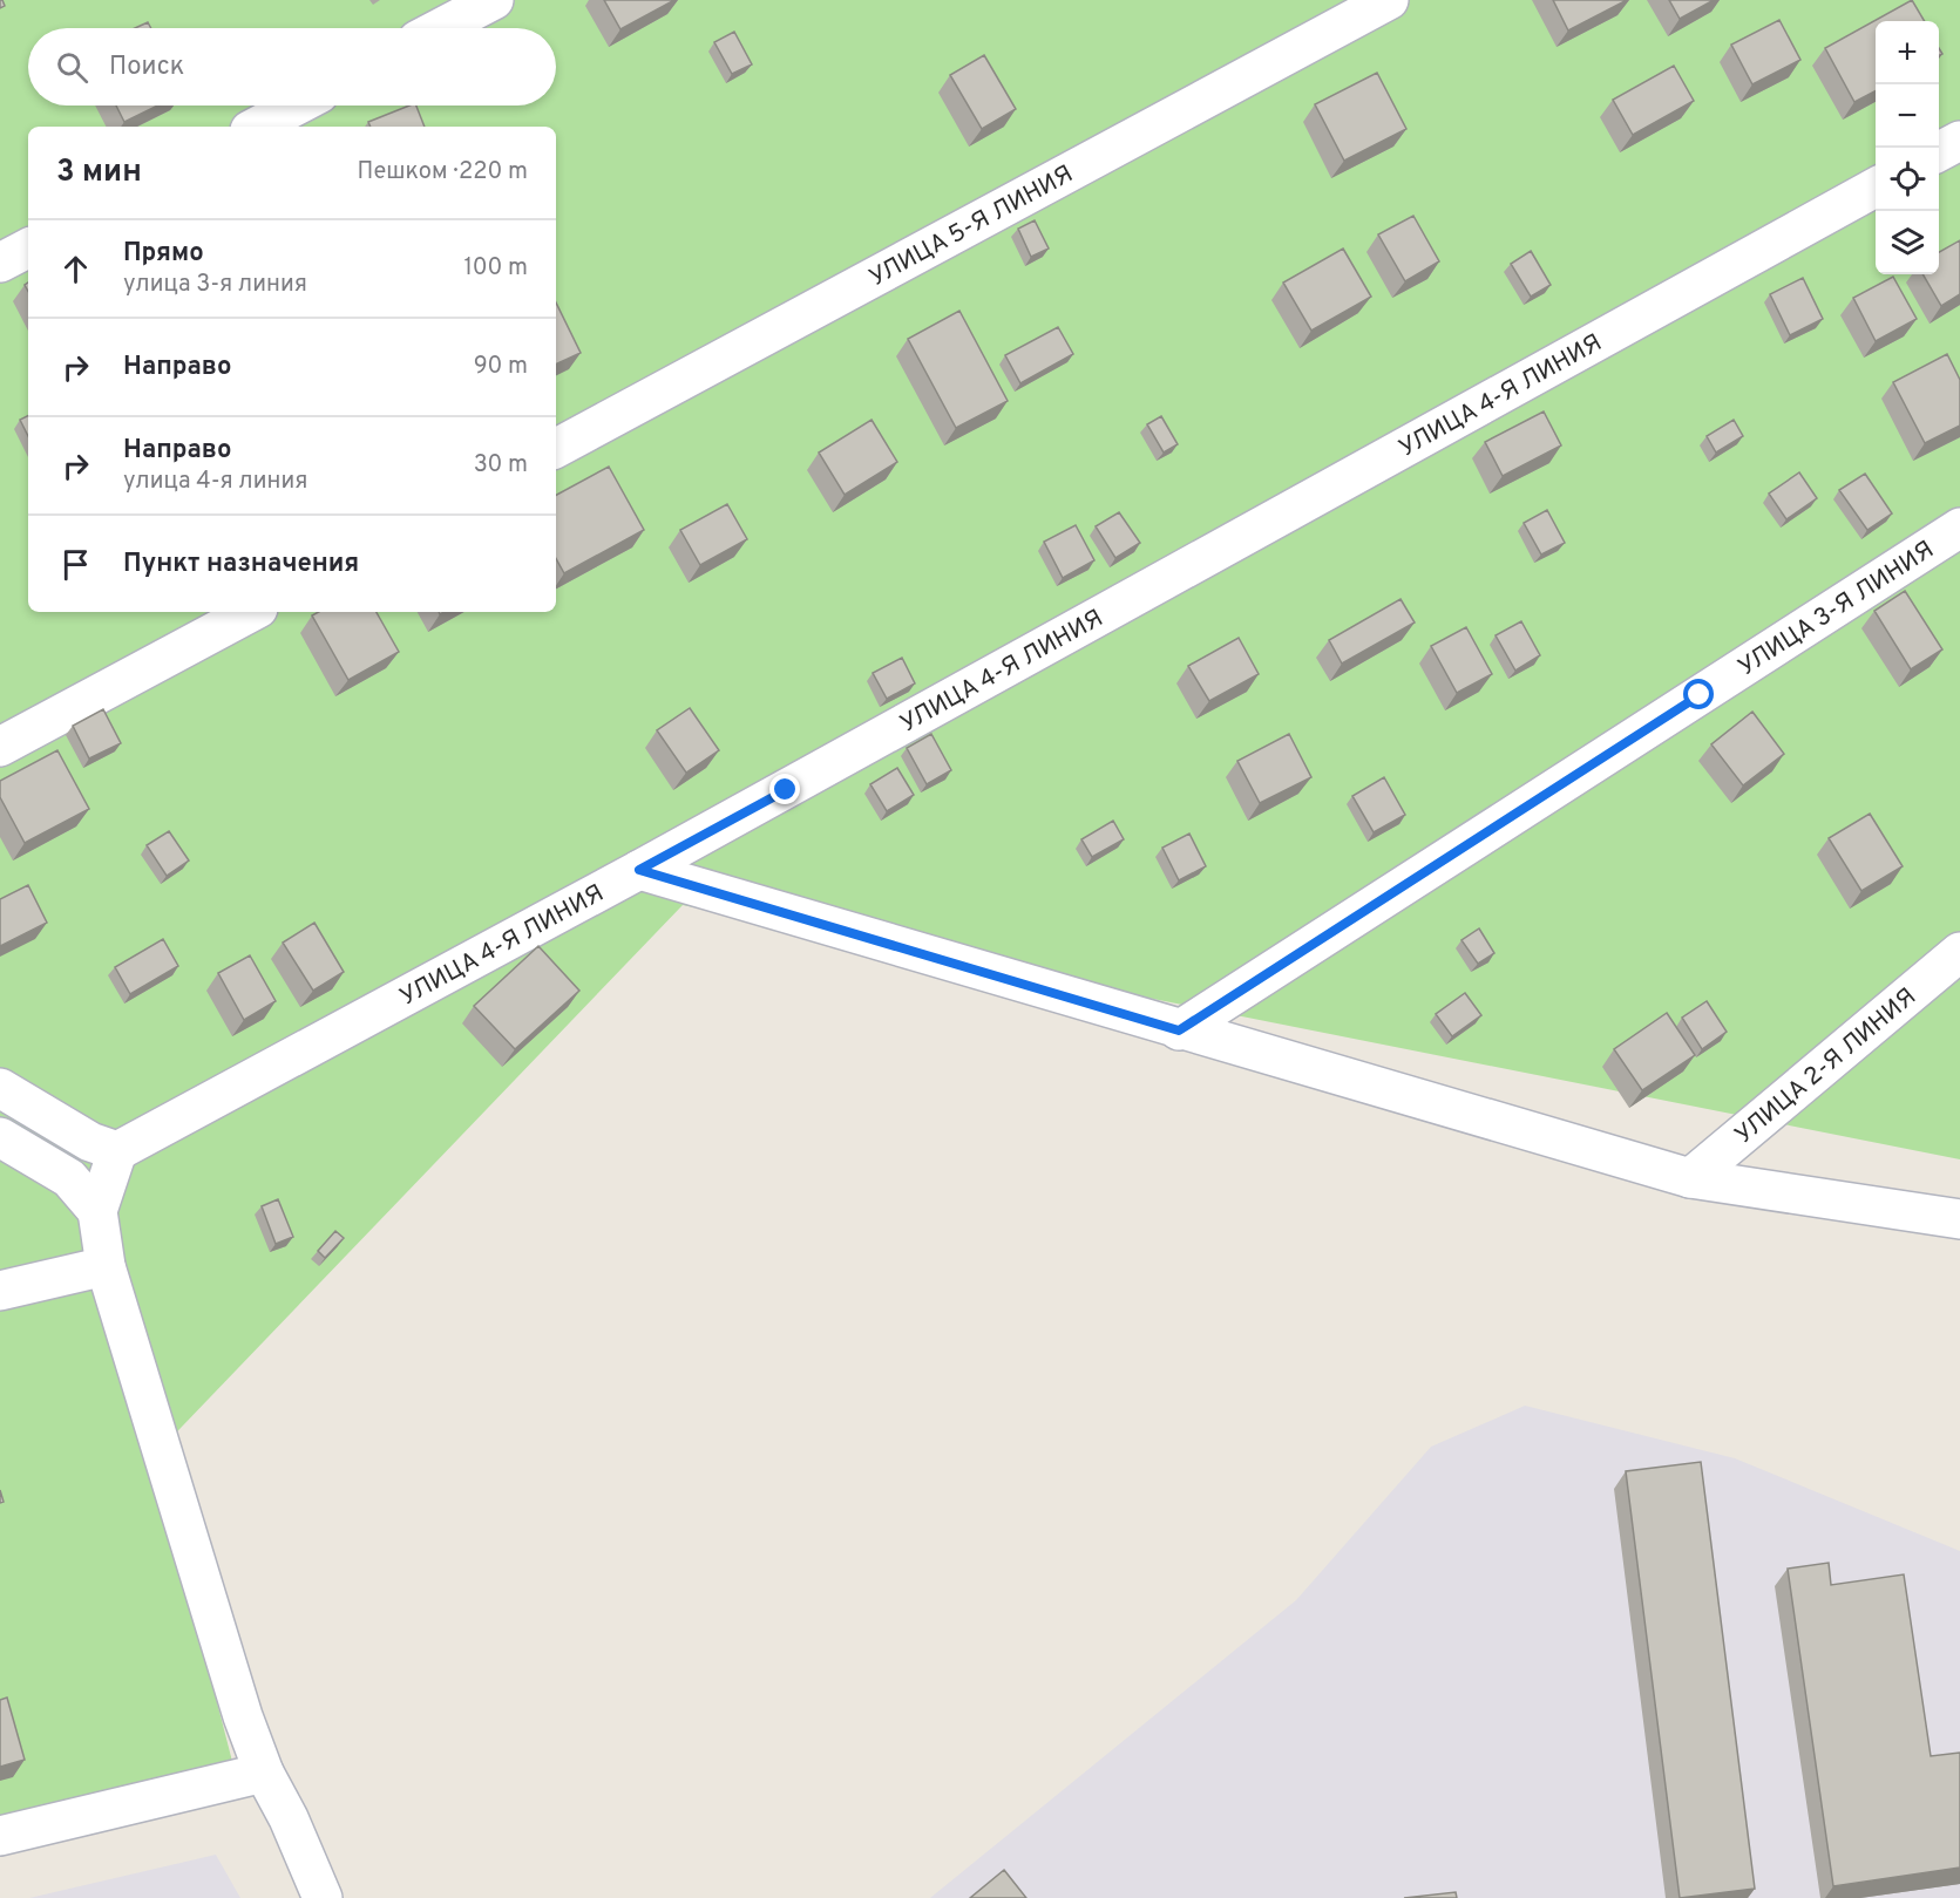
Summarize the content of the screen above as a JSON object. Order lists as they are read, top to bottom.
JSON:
{
  "streets": {
    "street": [
      "УЛИЦА 5-Я ЛИНИЯ",
      "УЛИЦА 4-Я ЛИНИЯ",
      "УЛИЦА 3-Я ЛИНИЯ",
      "УЛИЦА 2-Я ЛИНИЯ"
    ]
  },
  "page": {
    "map_buttons": ["+", "−"],
    "search": "Поиск",
    "heading": ["3 мин", "Пешком · 220 m"],
    "list": [
      ["Прямо", "улица 3-я линия", "100 m"],
      ["Направо", "90 m"],
      ["Направо", "улица 4-я линия", "30 m"],
      "Пункт назначения"
    ]
  }
}
